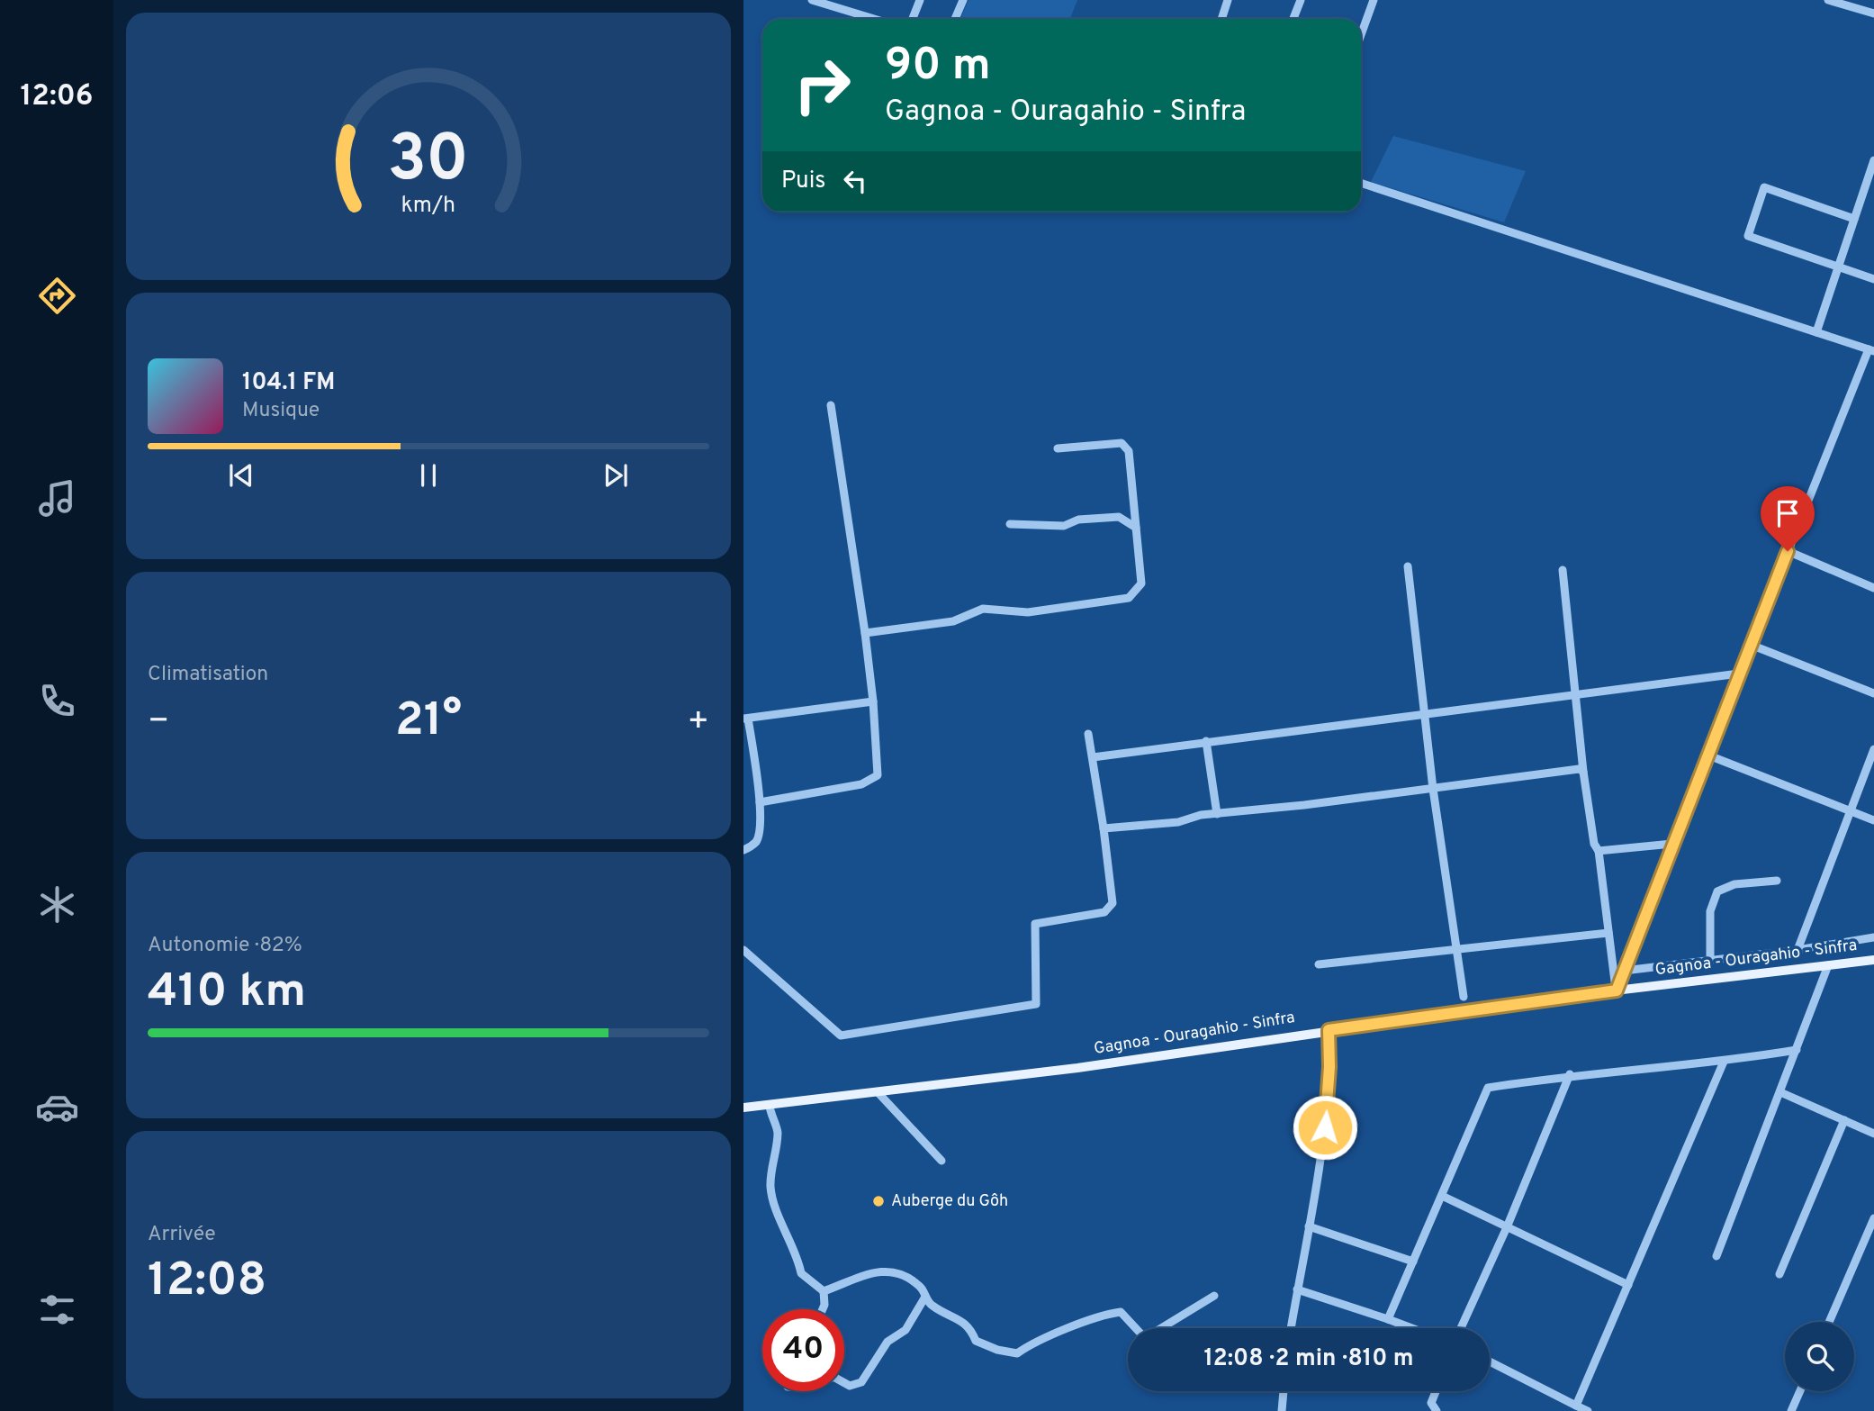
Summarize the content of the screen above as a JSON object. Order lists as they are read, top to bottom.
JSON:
{
  "streets": {
    "main road": ["Gagnoa - Ouragahio - Sinfra"]
  },
  "places": ["Auberge du Gôh"],
  "page": {
    "tabs": "12:06",
    "turn": ["90 m", "Gagnoa - Ouragahio - Sinfra"],
    "then": "Puis",
    "song": ["104.1 FM", "Musique"],
    "tile": [
      "Climatisation",
      ["Autonomie · 82%", "410 km"],
      ["Arrivée", "12:08"]
    ],
    "heat": ["−", "21°", "+"],
    "limit": "40",
    "trip": "12:08 · 2 min · 810 m",
    "gauge": ["30", "km/h"]
  }
}
